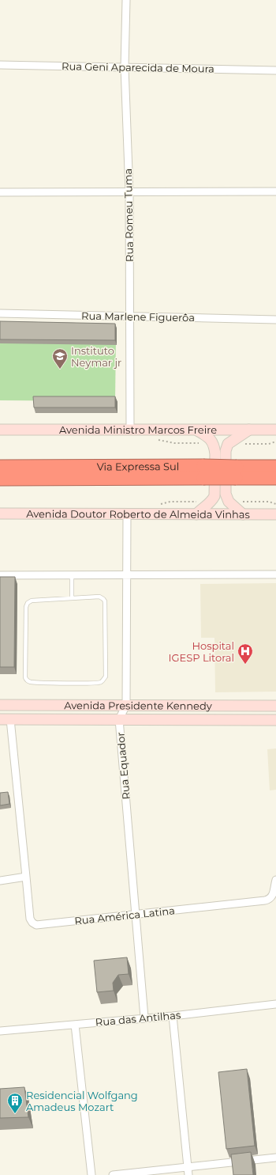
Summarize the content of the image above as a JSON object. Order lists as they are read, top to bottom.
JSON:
{
  "streets": {
    "highway": ["Via Expressa Sul"],
    "main road": ["Avenida Ministro Marcos Freire", "Avenida Doutor Roberto de Almeida Vinhas", "Avenida Presidente Kennedy"],
    "street": [
      "Rua Geni Aparecida de Moura",
      "Rua Romeu Tuma",
      "Rua Marlene Figuerôa",
      "Rua Equador",
      "Rua América Latina",
      "Rua das Antilhas"
    ]
  },
  "crossings": [
    ["Rua Geni Aparecida de Moura", "Rua Romeu Tuma"],
    ["Rua Romeu Tuma", "Rua Marlene Figuerôa"],
    ["Rua Romeu Tuma", "Avenida Ministro Marcos Freire"],
    ["Avenida Doutor Roberto de Almeida Vinhas", "Rua Equador"],
    ["Avenida Presidente Kennedy", "Rua Equador"],
    ["Avenida Presidente Kennedy", "Rua América Latina"],
    ["Rua Equador", "Rua América Latina"],
    ["Rua Equador", "Rua das Antilhas"]
  ],
  "places": {
    "school or university": ["Instituto Neymar jr"],
    "hospital": ["Hospital IGESP Litoral"],
    "building": ["Residencial Wolfgang Amadeus Mozart"]
  }
}
